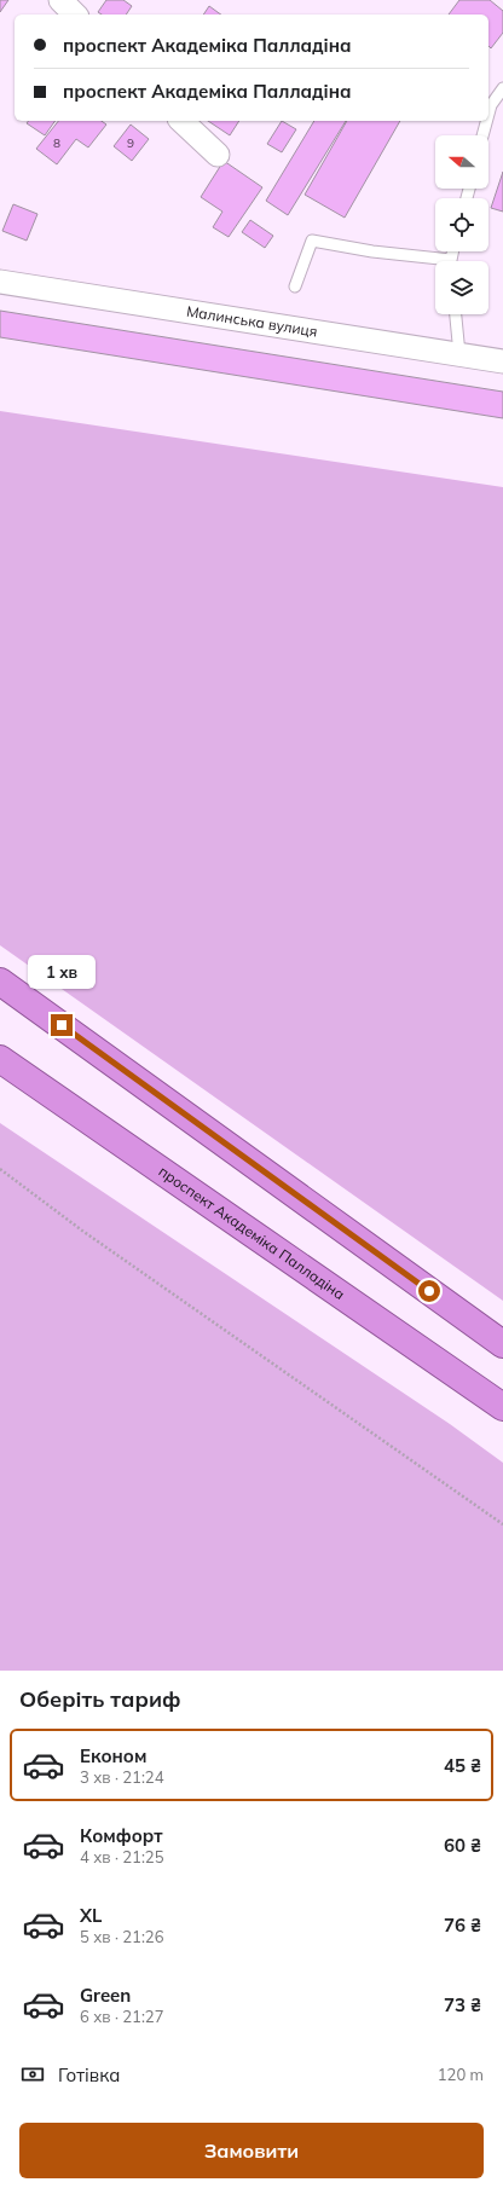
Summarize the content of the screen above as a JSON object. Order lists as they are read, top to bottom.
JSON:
{
  "streets": {
    "highway": ["проспект Академіка Палладіна"],
    "street": ["Малинська вулиця"]
  },
  "house_numbers": ["8", "9"],
  "north": "left",
  "page": {
    "banner": ["проспект Академіка Палладіна", "проспект Академіка Палладіна"],
    "bubble": "1 хв",
    "heading": "Оберіть тариф",
    "list": [
      {
        "name": "Економ",
        "note": "3 хв · 21:24",
        "value": "45 ₴"
      },
      {
        "name": "Комфорт",
        "note": "4 хв · 21:25",
        "value": "60 ₴"
      },
      {
        "name": "XL",
        "note": "5 хв · 21:26",
        "value": "76 ₴"
      },
      {
        "name": "Green",
        "note": "6 хв · 21:27",
        "value": "73 ₴"
      }
    ],
    "pay": ["Готівка", "120 m"],
    "buttons": "Замовити"
  }
}
